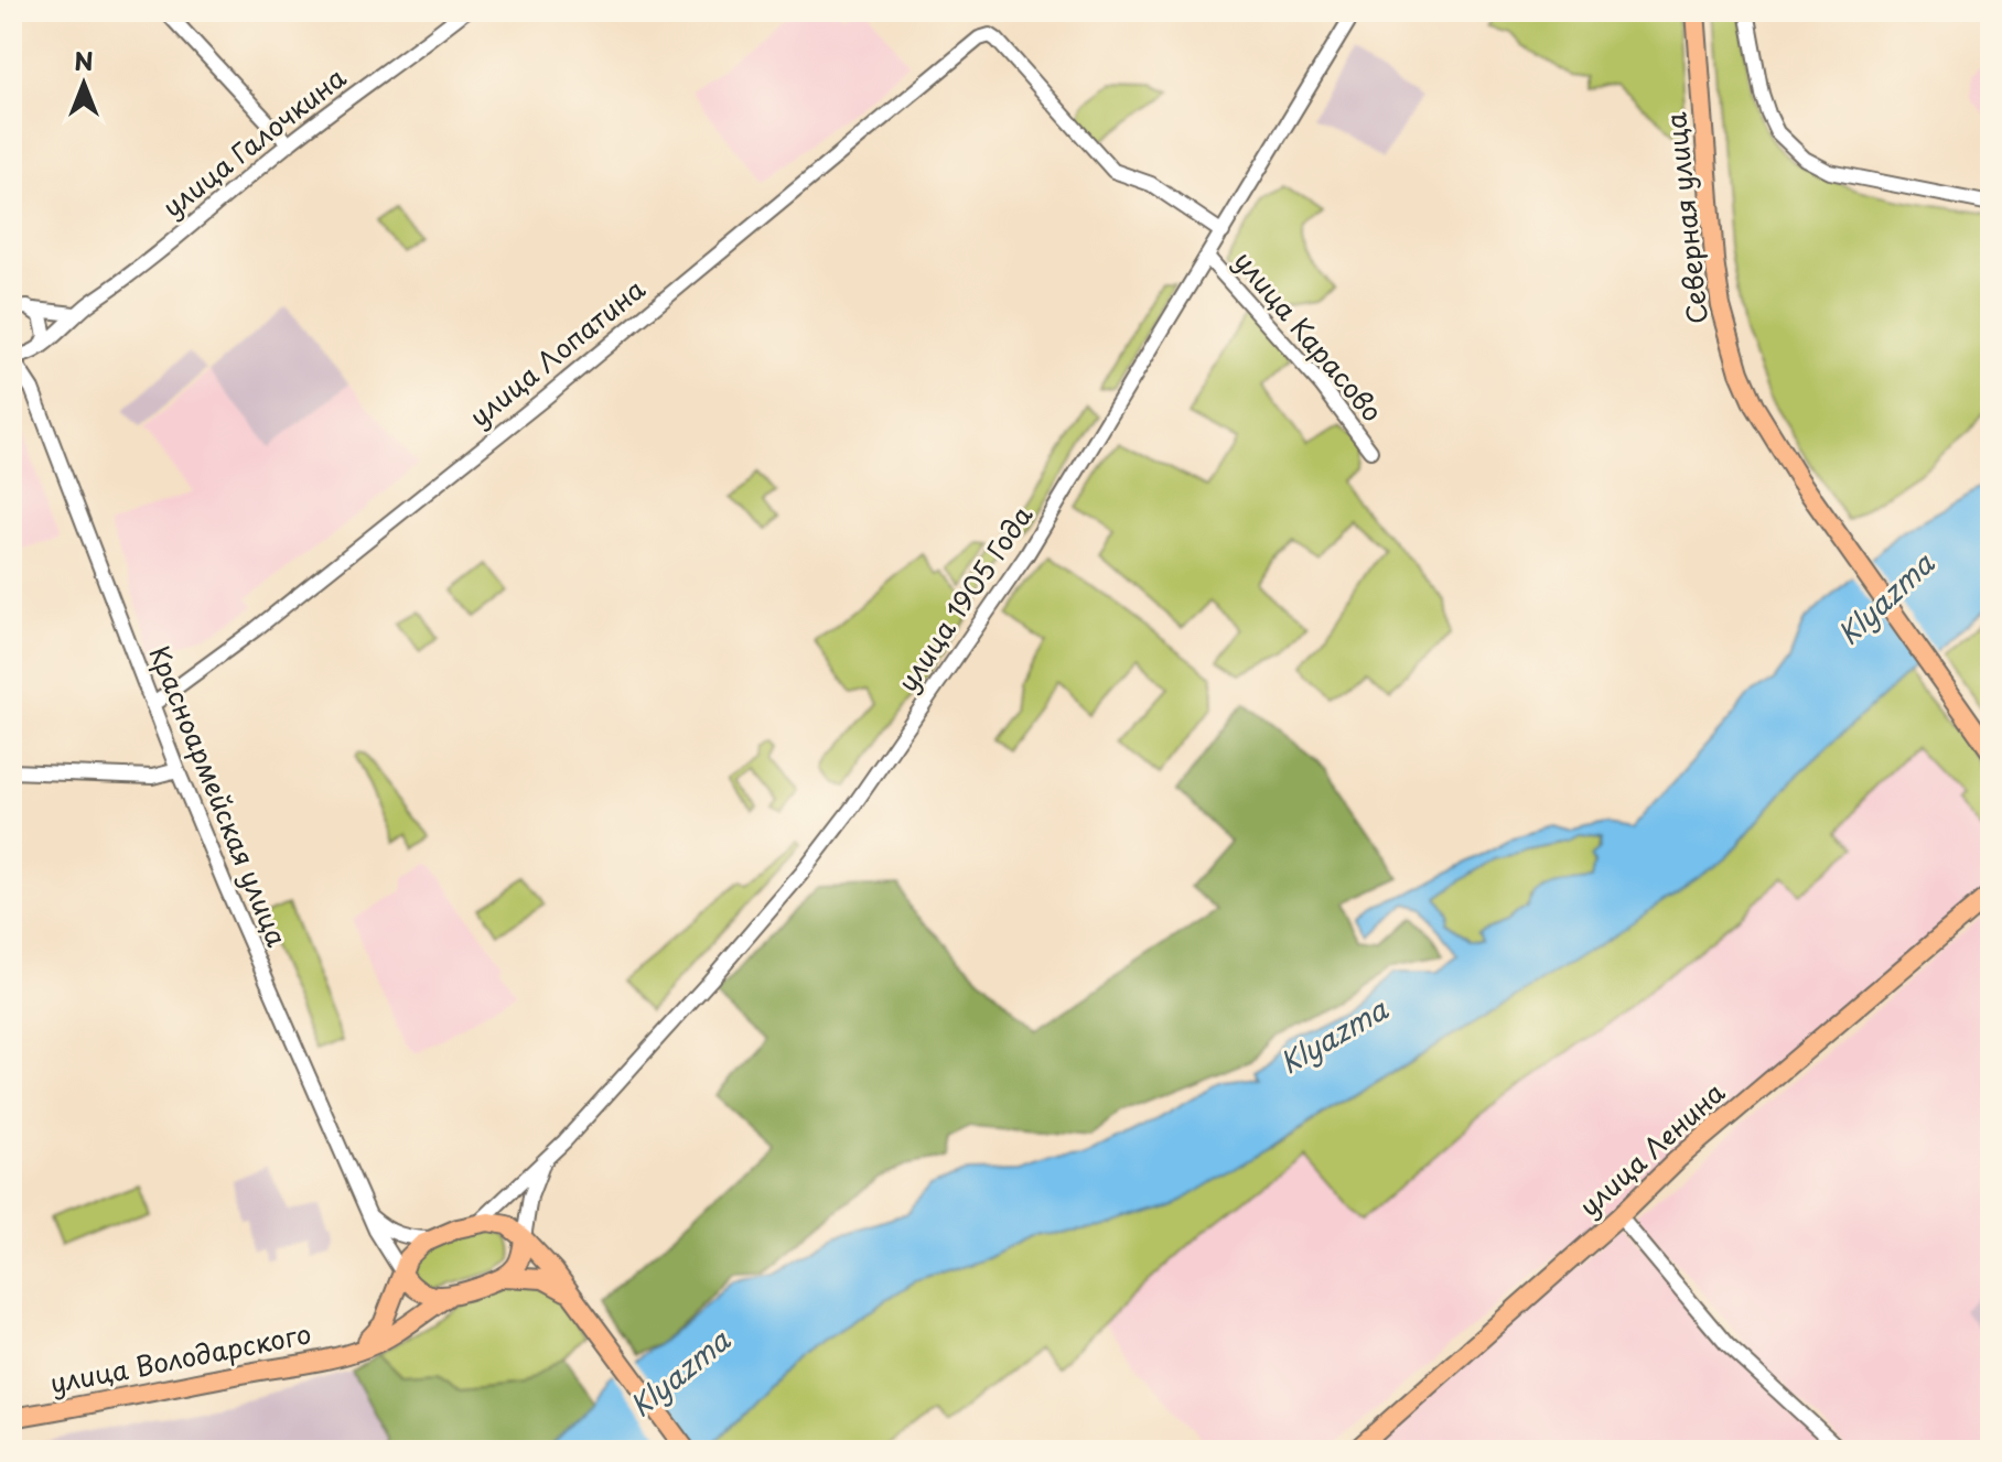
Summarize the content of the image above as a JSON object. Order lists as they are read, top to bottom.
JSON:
{
  "streets": {
    "main road": ["Северная улица", "улица Ленина", "улица Володарского"],
    "street": [
      "улица Галочкина",
      "улица Карасово",
      "улица Лопатина",
      "улица 1905 Года",
      "Красноармейская улица"
    ]
  },
  "crossings": [
    ["улица Карасово", "улица 1905 Года"],
    ["улица Лопатина", "улица 1905 Года"],
    ["улица Лопатина", "Красноармейская улица"]
  ],
  "water": ["Klyazma"],
  "north": "top"
}
